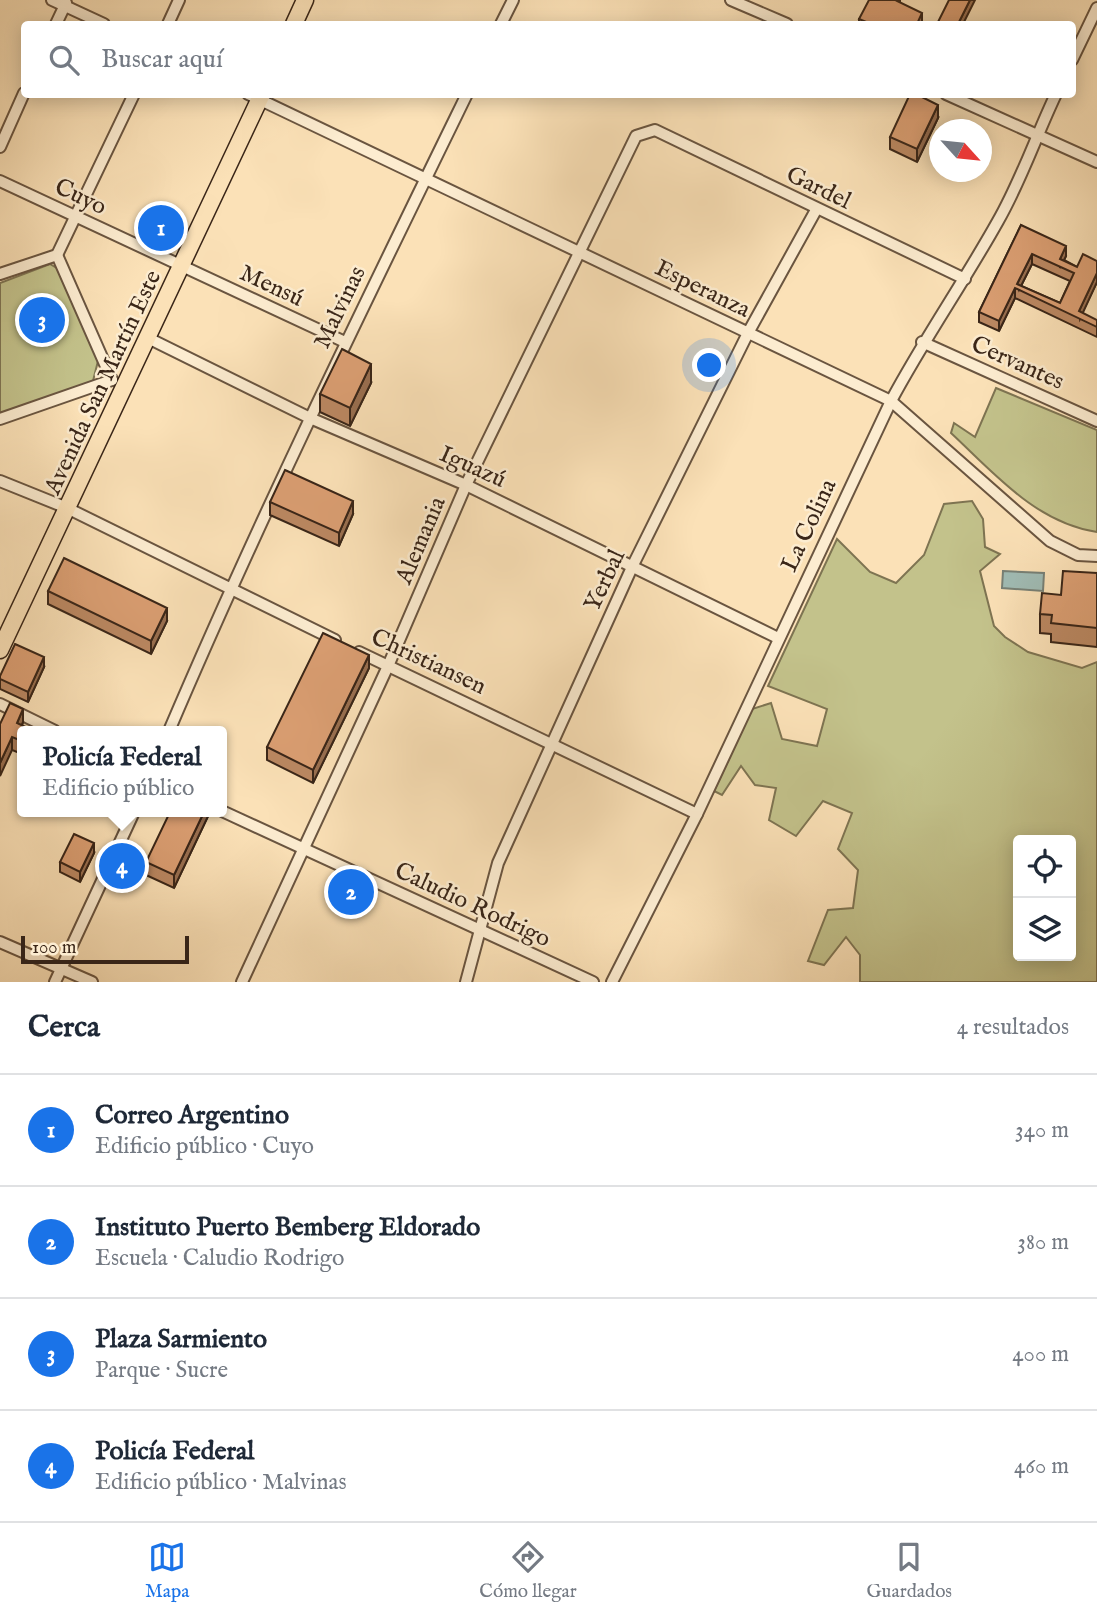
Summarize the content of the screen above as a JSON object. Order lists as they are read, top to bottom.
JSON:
{
  "streets": {
    "main road": ["Avenida San Martín Este"],
    "street": [
      "Gardel",
      "Cuyo",
      "Mensú",
      "Esperanza",
      "Malvinas",
      "Cervantes",
      "Iguazú",
      "La Colina",
      "Alemania",
      "Yerbal",
      "Christiansen",
      "Caludio Rodrigo"
    ]
  },
  "crossings": [
    ["Gardel", "La Colina"],
    ["Gardel", "Alemania"],
    ["Gardel", "Yerbal"],
    ["Cuyo", "Mensú"],
    ["Cuyo", "Avenida San Martín Este"],
    ["Mensú", "Malvinas"],
    ["Mensú", "Avenida San Martín Este"],
    ["Esperanza", "Malvinas"],
    ["Esperanza", "La Colina"],
    ["Esperanza", "Alemania"],
    ["Esperanza", "Yerbal"],
    ["Malvinas", "Iguazú"],
    ["Malvinas", "Christiansen"],
    ["Cervantes", "La Colina"],
    ["Avenida San Martín Este", "Iguazú"],
    ["Avenida San Martín Este", "Christiansen"],
    ["Iguazú", "La Colina"],
    ["Iguazú", "Alemania"],
    ["Iguazú", "Yerbal"],
    ["La Colina", "Christiansen"],
    ["Alemania", "Christiansen"],
    ["Alemania", "Caludio Rodrigo"],
    ["Yerbal", "Christiansen"],
    ["Yerbal", "Caludio Rodrigo"]
  ],
  "scale_bar": "100 m",
  "north": "bottom right",
  "page": {
    "search": "Buscar aquí",
    "pins": [
      "1",
      "3",
      "4",
      "2"
    ],
    "popup": ["Policía Federal", "Edificio público"],
    "scale": "100 m",
    "heading": ["Cerca", "4 resultados"],
    "list": [
      {
        "mark": "1",
        "name": "Correo Argentino",
        "note": "Edificio público · Cuyo",
        "value": "340 m"
      },
      {
        "mark": "2",
        "name": "Instituto Puerto Bemberg Eldorado",
        "note": "Escuela · Caludio Rodrigo",
        "value": "380 m"
      },
      {
        "mark": "3",
        "name": "Plaza Sarmiento",
        "note": "Parque · Sucre",
        "value": "400 m"
      },
      {
        "mark": "4",
        "name": "Policía Federal",
        "note": "Edificio público · Malvinas",
        "value": "460 m"
      }
    ],
    "nav": ["Mapa", "Cómo llegar", "Guardados"]
  }
}
